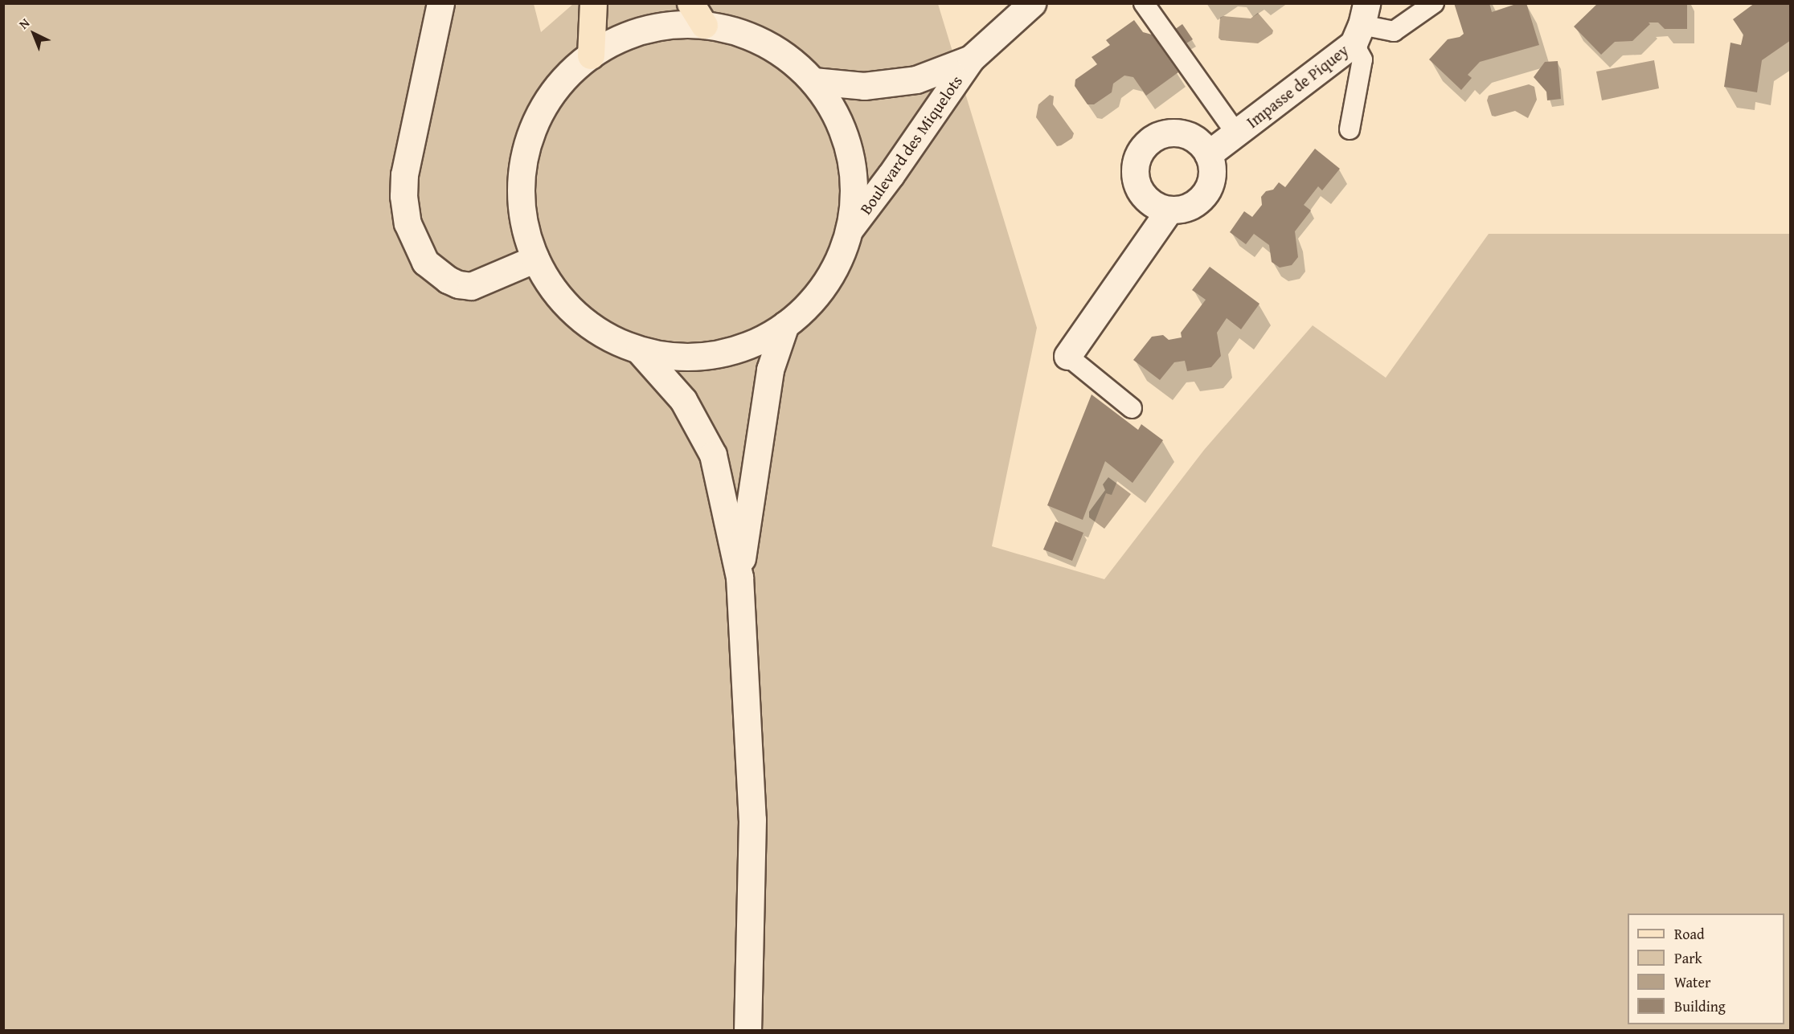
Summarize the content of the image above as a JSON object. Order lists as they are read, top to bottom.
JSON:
{
  "streets": {
    "main road": ["Impasse de Piquey", "Boulevard des Miquelots"]
  },
  "legend": [
    "Road",
    "Park",
    "Water",
    "Building"
  ],
  "north": "top left"
}
